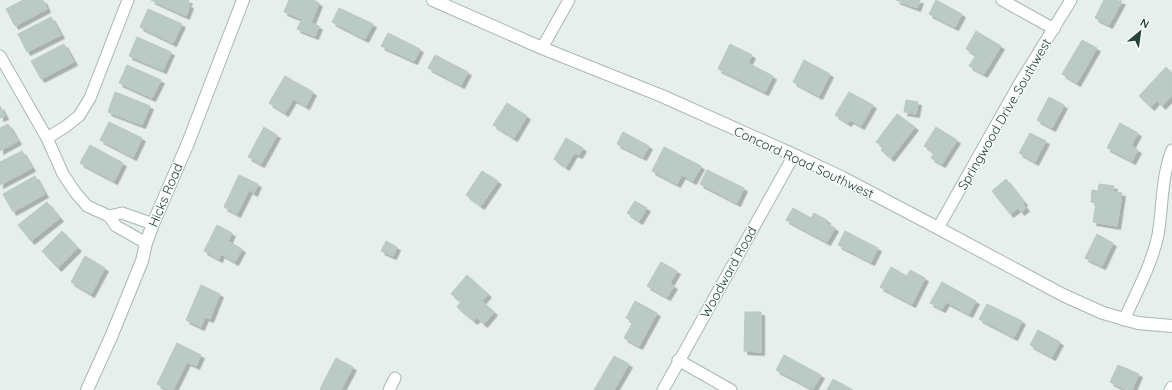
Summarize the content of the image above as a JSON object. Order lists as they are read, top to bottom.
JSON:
{
  "streets": {
    "street": [
      "Springwood Drive Southwest",
      "Concord Road Southwest",
      "Hicks Road",
      "Woodward Road"
    ]
  },
  "crossings": [
    ["Springwood Drive Southwest", "Concord Road Southwest"],
    ["Concord Road Southwest", "Woodward Road"]
  ],
  "north": "top right"
}
